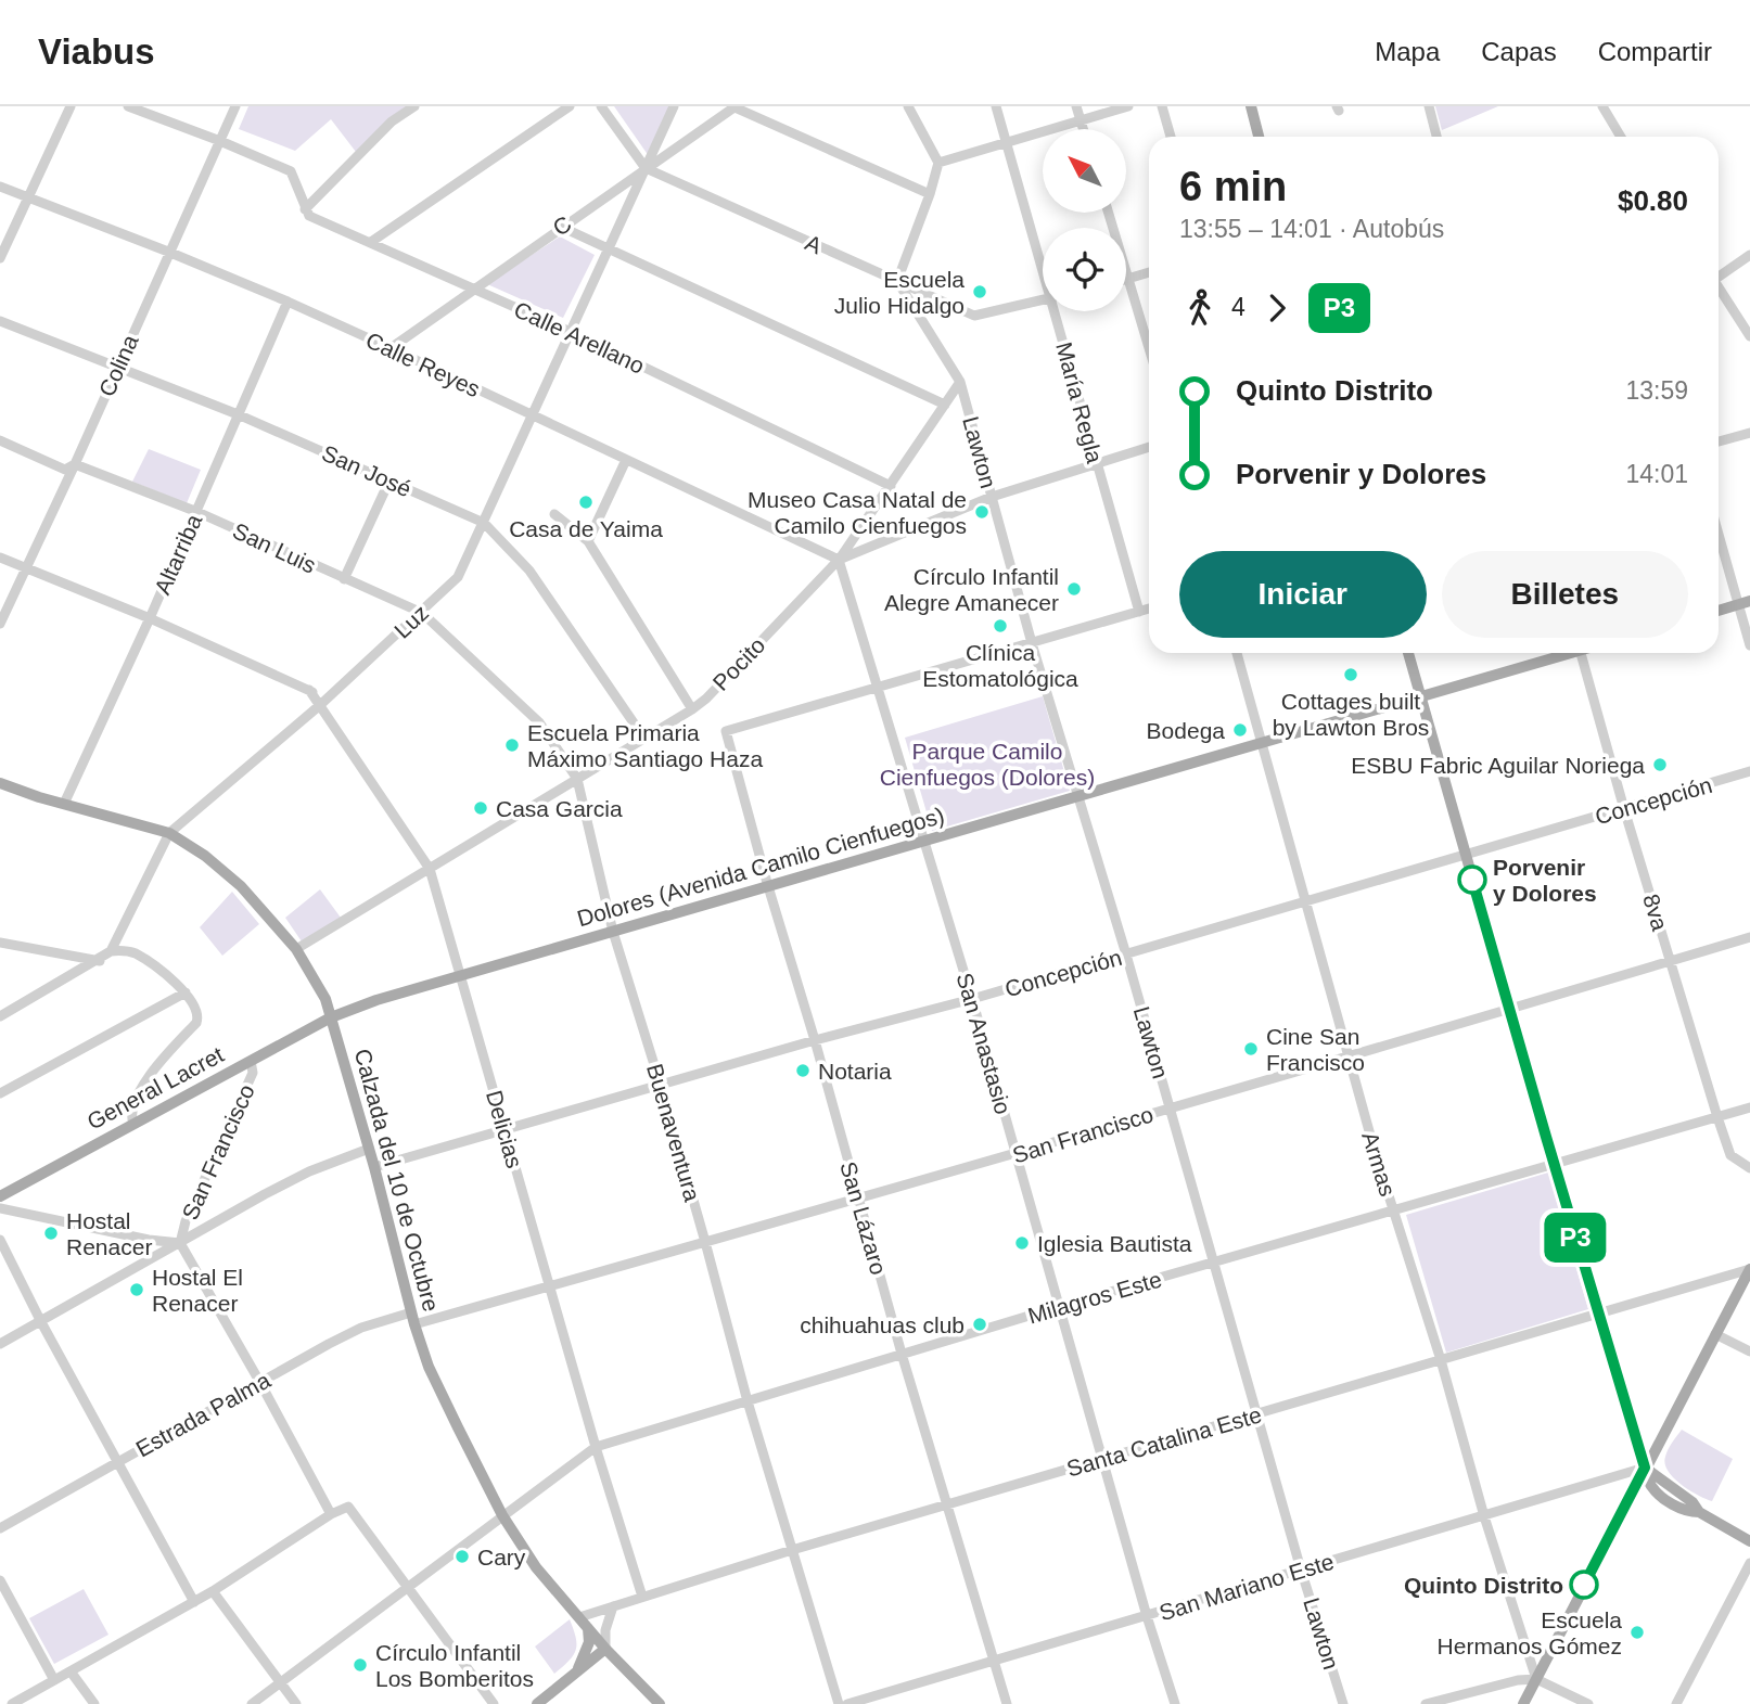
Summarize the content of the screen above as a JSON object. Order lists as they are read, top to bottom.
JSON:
{
  "streets": {
    "main road": ["Dolores (Avenida Camilo Cienfuegos)", "General Lacret", "Calzada del 10 de Octubre"],
    "street": [
      "C",
      "A",
      "Calle Arellano",
      "Calle Reyes",
      "Colina",
      "María Regla",
      "Lawton",
      "San José",
      "San Luis",
      "Altarriba",
      "Luz",
      "Pocito",
      "Concepción",
      "8va",
      "San Anastasio",
      "Delicias",
      "Buenaventura",
      "San Francisco",
      "Armas",
      "San Lázaro",
      "Milagros Este",
      "Estrada Palma",
      "Santa Catalina Este",
      "San Mariano Este"
    ]
  },
  "crossings": [
    ["C", "A"],
    ["C", "Calle Arellano"],
    ["C", "Calle Reyes"],
    ["C", "Luz"],
    ["A", "Lawton"],
    ["A", "Luz"],
    ["Calle Arellano", "Luz"],
    ["Calle Reyes", "Colina"],
    ["Calle Reyes", "Altarriba"],
    ["Calle Reyes", "Luz"],
    ["Calle Reyes", "Pocito"],
    ["Calle Reyes", "San Anastasio"],
    ["Colina", "San José"],
    ["Colina", "San Luis"],
    ["Colina", "Delicias"],
    ["María Regla", "Pocito"],
    ["Lawton", "Pocito"],
    ["Lawton", "Concepción"],
    ["Lawton", "Dolores (Avenida Camilo Cienfuegos)"],
    ["Lawton", "San Francisco"],
    ["Lawton", "Milagros Este"],
    ["Lawton", "Santa Catalina Este"],
    ["Lawton", "San Mariano Este"],
    ["San José", "Altarriba"],
    ["San José", "Luz"],
    ["San José", "Pocito"],
    ["San Luis", "Altarriba"],
    ["San Luis", "Luz"],
    ["San Luis", "Buenaventura"],
    ["Altarriba", "Delicias"],
    ["Altarriba", "Calzada del 10 de Octubre"],
    ["Luz", "Delicias"],
    ["Luz", "Buenaventura"],
    ["Luz", "Calzada del 10 de Octubre"],
    ["Pocito", "San Anastasio"],
    ["Pocito", "Delicias"],
    ["Pocito", "Buenaventura"],
    ["Pocito", "Calzada del 10 de Octubre"],
    ["Concepción", "8va"],
    ["Concepción", "San Anastasio"],
    ["Concepción", "Delicias"],
    ["Concepción", "Buenaventura"],
    ["Concepción", "Armas"],
    ["Concepción", "Calzada del 10 de Octubre"],
    ["Concepción", "San Lázaro"],
    ["Dolores (Avenida Camilo Cienfuegos)", "San Anastasio"],
    ["Dolores (Avenida Camilo Cienfuegos)", "General Lacret"],
    ["Dolores (Avenida Camilo Cienfuegos)", "Delicias"],
    ["Dolores (Avenida Camilo Cienfuegos)", "Buenaventura"],
    ["Dolores (Avenida Camilo Cienfuegos)", "Armas"],
    ["Dolores (Avenida Camilo Cienfuegos)", "Calzada del 10 de Octubre"],
    ["Dolores (Avenida Camilo Cienfuegos)", "San Lázaro"],
    ["8va", "San Francisco"],
    ["8va", "Milagros Este"],
    ["San Anastasio", "San Francisco"],
    ["San Anastasio", "San Lázaro"],
    ["San Anastasio", "Milagros Este"],
    ["San Anastasio", "Santa Catalina Este"],
    ["San Anastasio", "San Mariano Este"],
    ["General Lacret", "San Francisco"],
    ["General Lacret", "Calzada del 10 de Octubre"],
    ["Delicias", "San Francisco"],
    ["Delicias", "Milagros Este"],
    ["Delicias", "Santa Catalina Este"],
    ["Buenaventura", "San Francisco"],
    ["Buenaventura", "Milagros Este"],
    ["Buenaventura", "Santa Catalina Este"],
    ["San Francisco", "Armas"],
    ["San Francisco", "Calzada del 10 de Octubre"],
    ["San Francisco", "San Lázaro"],
    ["San Francisco", "Estrada Palma"],
    ["Armas", "Milagros Este"],
    ["Armas", "Santa Catalina Este"],
    ["Armas", "San Mariano Este"],
    ["Calzada del 10 de Octubre", "Milagros Este"],
    ["Calzada del 10 de Octubre", "Estrada Palma"],
    ["Calzada del 10 de Octubre", "Santa Catalina Este"],
    ["San Lázaro", "Milagros Este"],
    ["San Lázaro", "Santa Catalina Este"],
    ["San Lázaro", "San Mariano Este"]
  ],
  "parks": ["Parque Camilo Cienfuegos (Dolores)"],
  "places": [
    "Escuela Julio Hidalgo",
    "Casa de Yaima",
    "Museo Casa Natal de Camilo Cienfuegos",
    "Círculo Infantil Alegre Amanecer",
    "Clínica Estomatológica",
    "Cottages built by Lawton Bros",
    "Bodega",
    "Escuela Primaria Máximo Santiago Haza",
    "ESBU Fabric Aguilar Noriega",
    "Casa Garcia",
    "Porvenir y Dolores",
    "Cine San Francisco",
    "Notaria",
    "Hostal Renacer",
    "Iglesia Bautista",
    "Hostal El Renacer",
    "chihuahuas club",
    "Cary",
    "Quinto Distrito",
    "Escuela Hermanos Gómez",
    "Círculo Infantil Los Bomberitos"
  ],
  "lines": ["bus line P3"],
  "north": "top left",
  "page": {
    "header": "Viabus",
    "nav": ["Mapa", "Capas", "Compartir"],
    "on_map": "P3",
    "heading": ["6 min", "13:55 – 14:01 · Autobús", "$0.80"],
    "legs": ["4", "P3"],
    "list": [
      {
        "name": "Quinto Distrito",
        "value": "13:59"
      },
      {
        "name": "Porvenir y Dolores",
        "value": "14:01"
      }
    ],
    "buttons": ["Iniciar", "Billetes"]
  }
}
